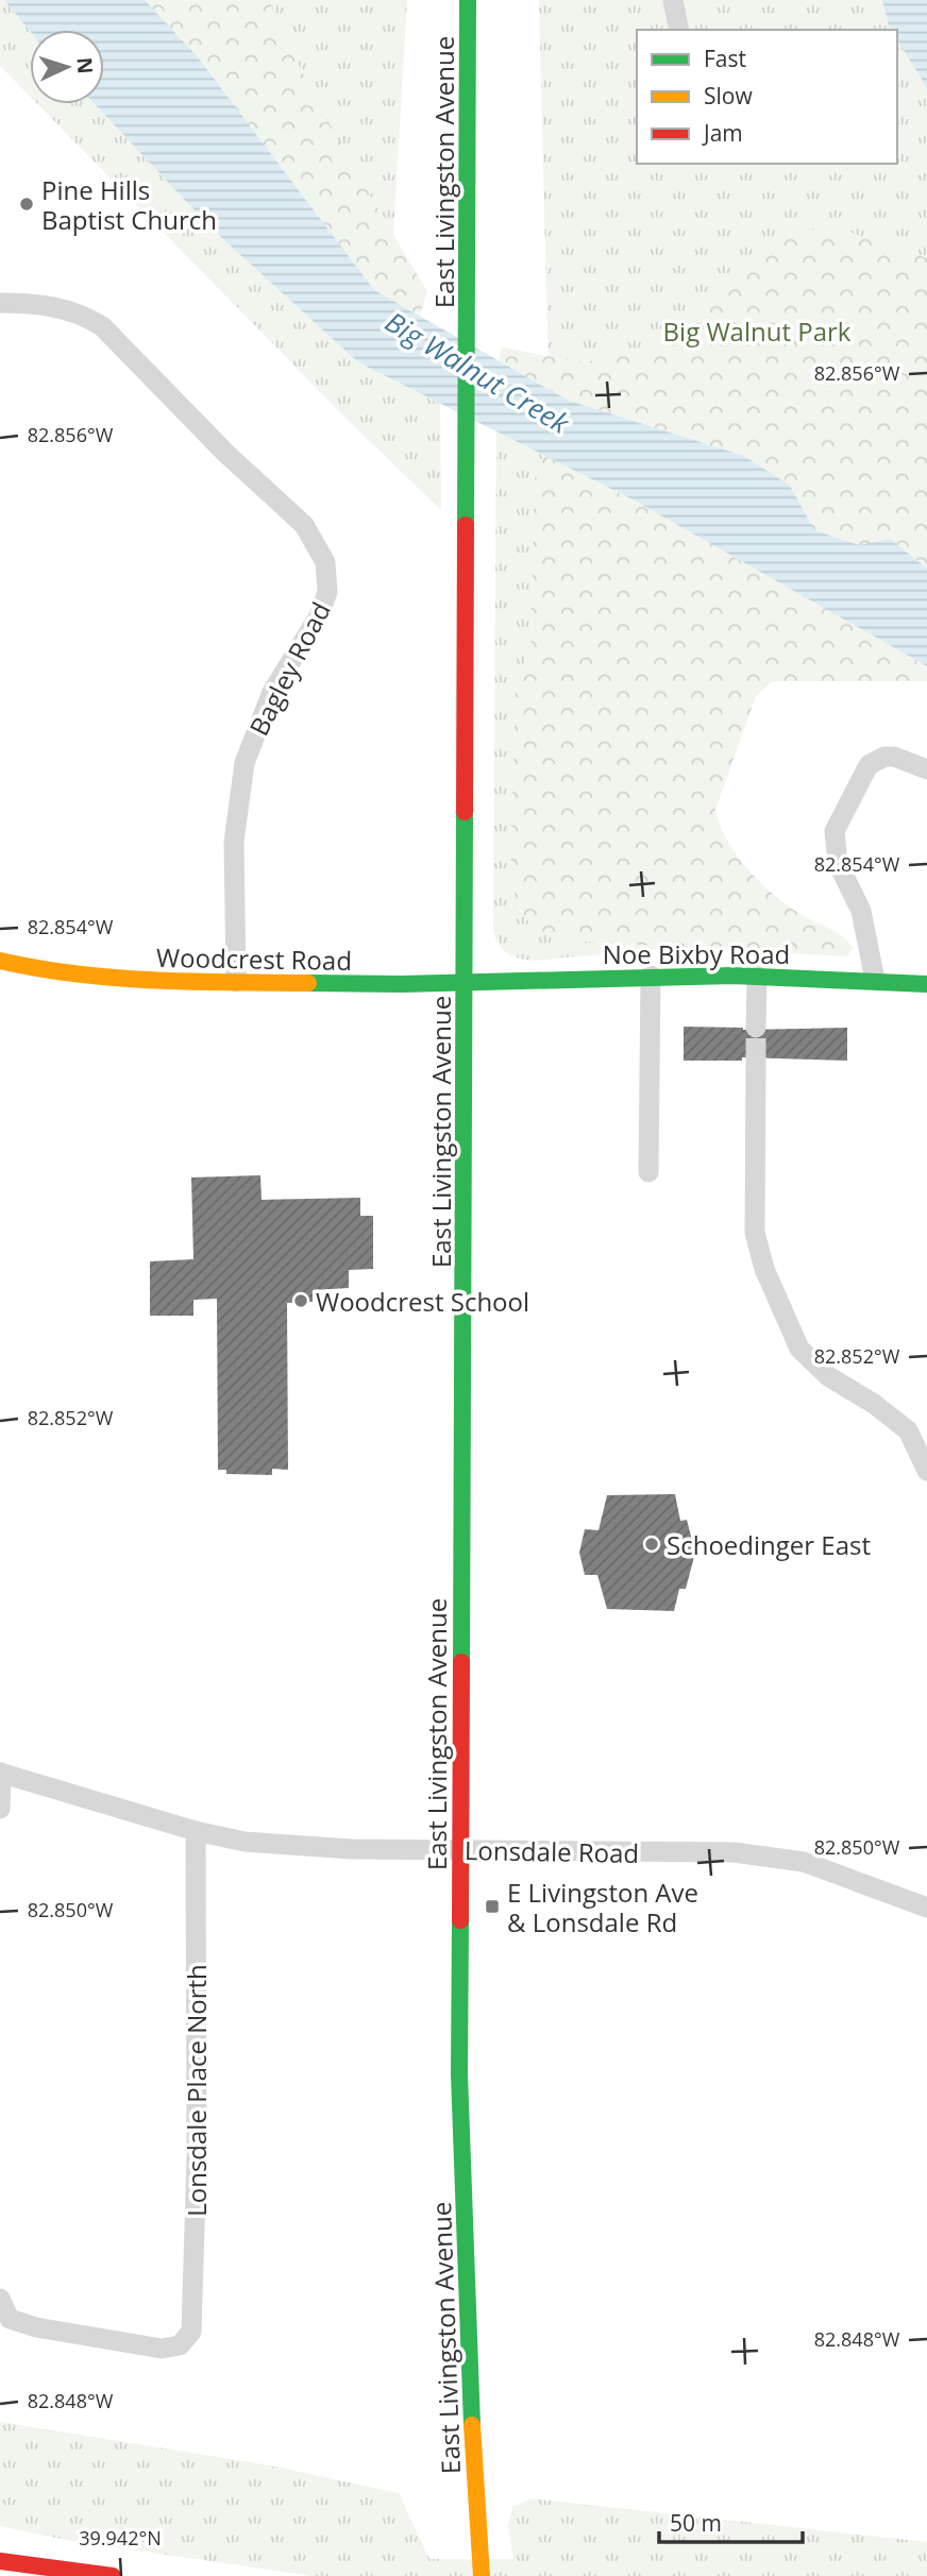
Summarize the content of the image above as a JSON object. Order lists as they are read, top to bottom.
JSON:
{
  "streets": {
    "main road": ["East Livingston Avenue", "Noe Bixby Road", "Woodcrest Road"],
    "street": ["Bagley Road", "Lonsdale Road", "Lonsdale Place North"]
  },
  "crossings": [
    ["East Livingston Avenue", "Noe Bixby Road"],
    ["East Livingston Avenue", "Woodcrest Road"],
    ["East Livingston Avenue", "Lonsdale Road"],
    ["Bagley Road", "Woodcrest Road"],
    ["Noe Bixby Road", "Woodcrest Road"],
    ["Lonsdale Road", "Lonsdale Place North"]
  ],
  "water": ["Big Walnut Creek"],
  "parks": ["Big Walnut Park"],
  "places": {
    "other": ["Pine Hills Baptist Church", "Woodcrest School", "Schoedinger East"],
    "transit": ["E Livingston Ave & Lonsdale Rd"]
  },
  "legend": ["Fast", "Slow", "Jam"],
  "scale_bar": "50 m",
  "north": "right",
  "coordinates": [
    "82.856°W",
    "82.854°W",
    "82.852°W",
    "82.850°W",
    "82.848°W",
    "39.942°N"
  ]
}
